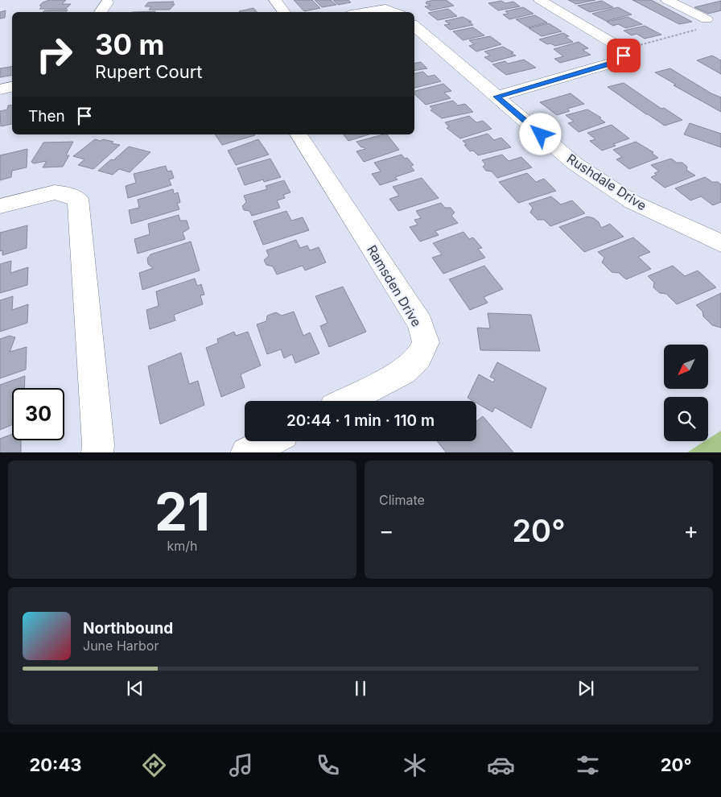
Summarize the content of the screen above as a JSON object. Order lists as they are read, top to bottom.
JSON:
{
  "streets": {
    "street": ["Rushdale Drive", "Ramsden Drive"]
  },
  "north": "bottom left",
  "page": {
    "turn": ["30 m", "Rupert Court"],
    "then": "Then",
    "limit": "30",
    "trip": "20:44 · 1 min · 110 m",
    "tile": [
      ["21", "km/h"],
      "Climate"
    ],
    "heat": ["−", "20°", "+"],
    "song": ["Northbound", "June Harbor"],
    "tabs": ["20:43", "20°"]
  }
}
